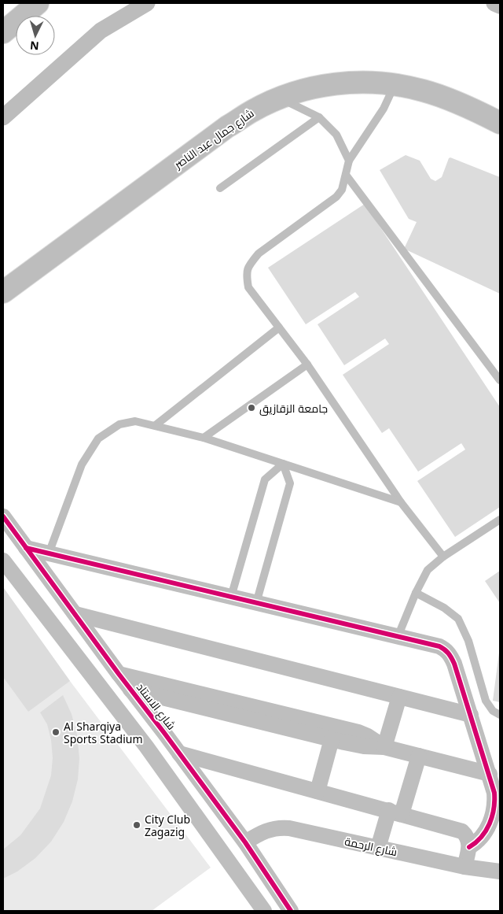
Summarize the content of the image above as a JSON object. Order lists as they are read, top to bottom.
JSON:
{
  "streets": {
    "highway": ["شارع جمال عبد الناصر"],
    "street": ["شارع الاستاد", "شارع الرحمة"]
  },
  "crossings": [
    ["شارع الاستاد", "شارع الرحمة"]
  ],
  "places": ["جامعة الزقازيق", "Al Sharqiya Sports Stadium", "City Club Zagazig"],
  "north": "bottom"
}
